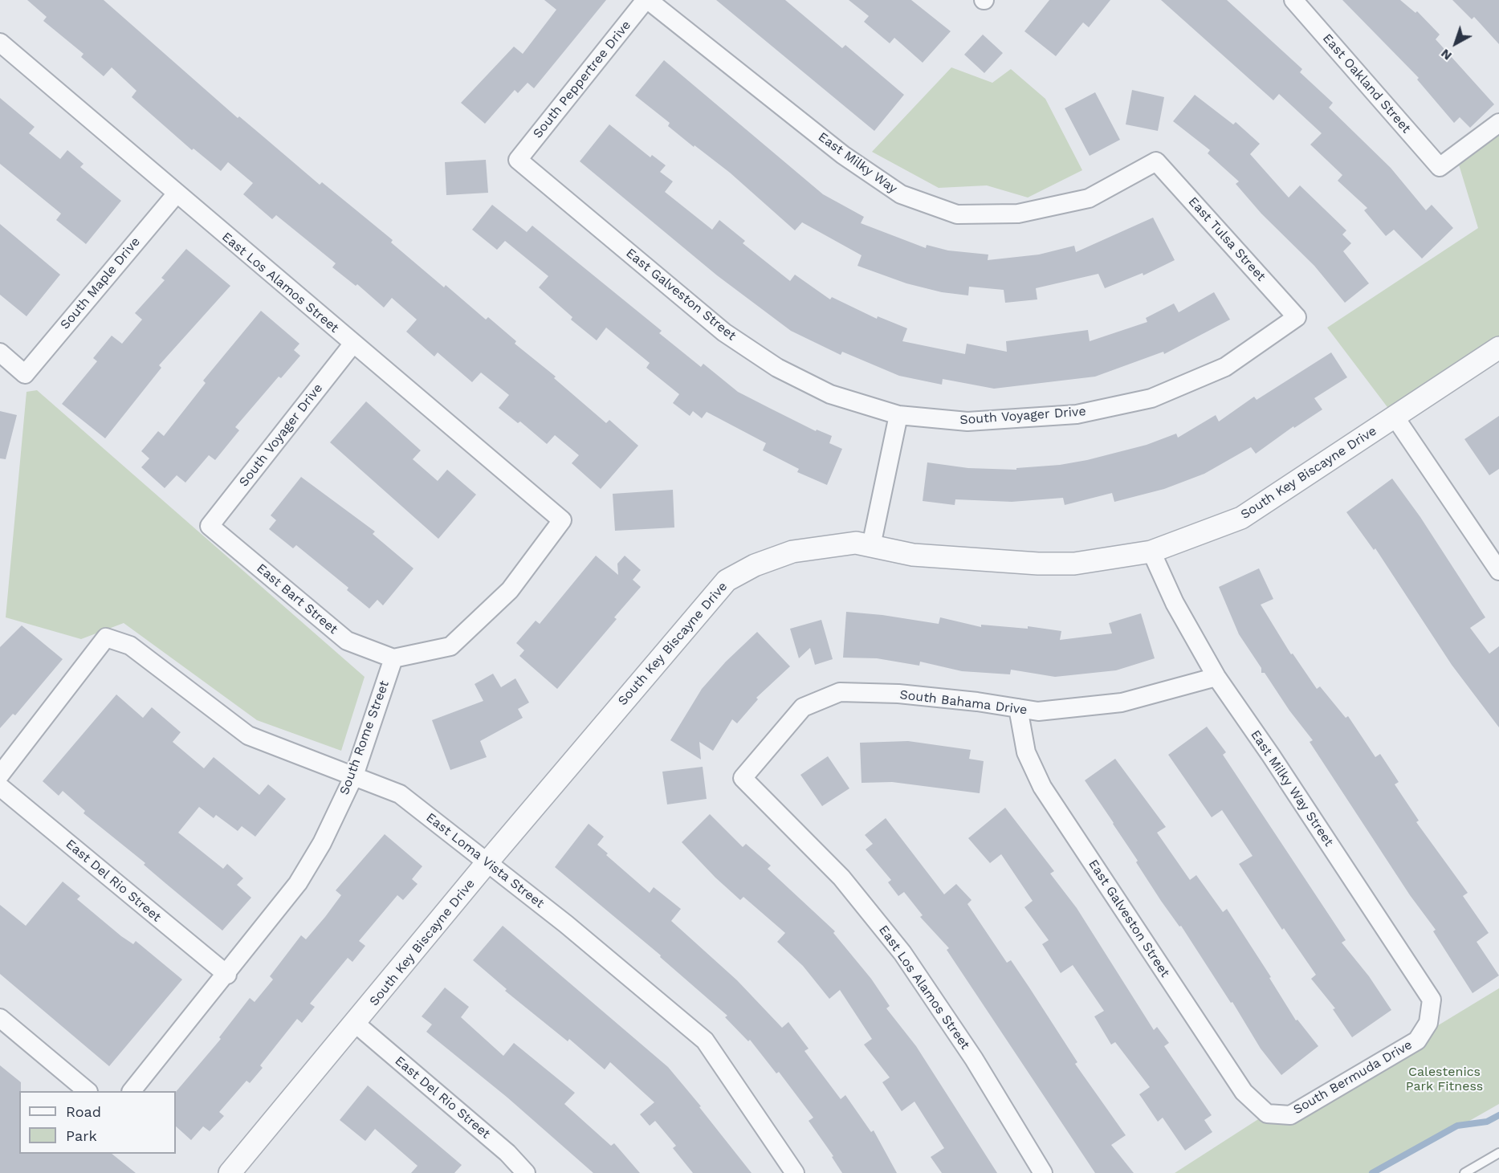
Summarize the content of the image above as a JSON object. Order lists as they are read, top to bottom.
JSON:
{
  "streets": {
    "street": [
      "South Peppertree Drive",
      "East Oakland Street",
      "East Milky Way",
      "East Tulsa Street",
      "East Los Alamos Street",
      "South Maple Drive",
      "East Galveston Street",
      "South Voyager Drive",
      "South Key Biscayne Drive",
      "East Bart Street",
      "South Bahama Drive",
      "South Rome Street",
      "East Milky Way Street",
      "East Loma Vista Street",
      "East Del Rio Street",
      "South Bermuda Drive"
    ]
  },
  "crossings": [
    ["South Peppertree Drive", "East Milky Way"],
    ["South Peppertree Drive", "East Galveston Street"],
    ["East Milky Way", "East Tulsa Street"],
    ["East Tulsa Street", "South Voyager Drive"],
    ["East Los Alamos Street", "South Maple Drive"],
    ["East Los Alamos Street", "South Voyager Drive"],
    ["East Los Alamos Street", "East Bart Street"],
    ["East Los Alamos Street", "South Bahama Drive"],
    ["East Los Alamos Street", "South Rome Street"],
    ["East Galveston Street", "South Voyager Drive"],
    ["East Galveston Street", "South Bahama Drive"],
    ["East Galveston Street", "South Bermuda Drive"],
    ["South Voyager Drive", "East Bart Street"],
    ["South Key Biscayne Drive", "East Milky Way Street"],
    ["South Key Biscayne Drive", "East Loma Vista Street"],
    ["South Key Biscayne Drive", "East Del Rio Street"],
    ["East Bart Street", "South Rome Street"],
    ["South Bahama Drive", "East Milky Way Street"],
    ["South Rome Street", "East Loma Vista Street"],
    ["South Rome Street", "East Del Rio Street"],
    ["East Milky Way Street", "South Bermuda Drive"]
  ],
  "parks": ["Calestenics Park Fitness"],
  "legend": ["Road", "Park"],
  "north": "bottom left"
}
